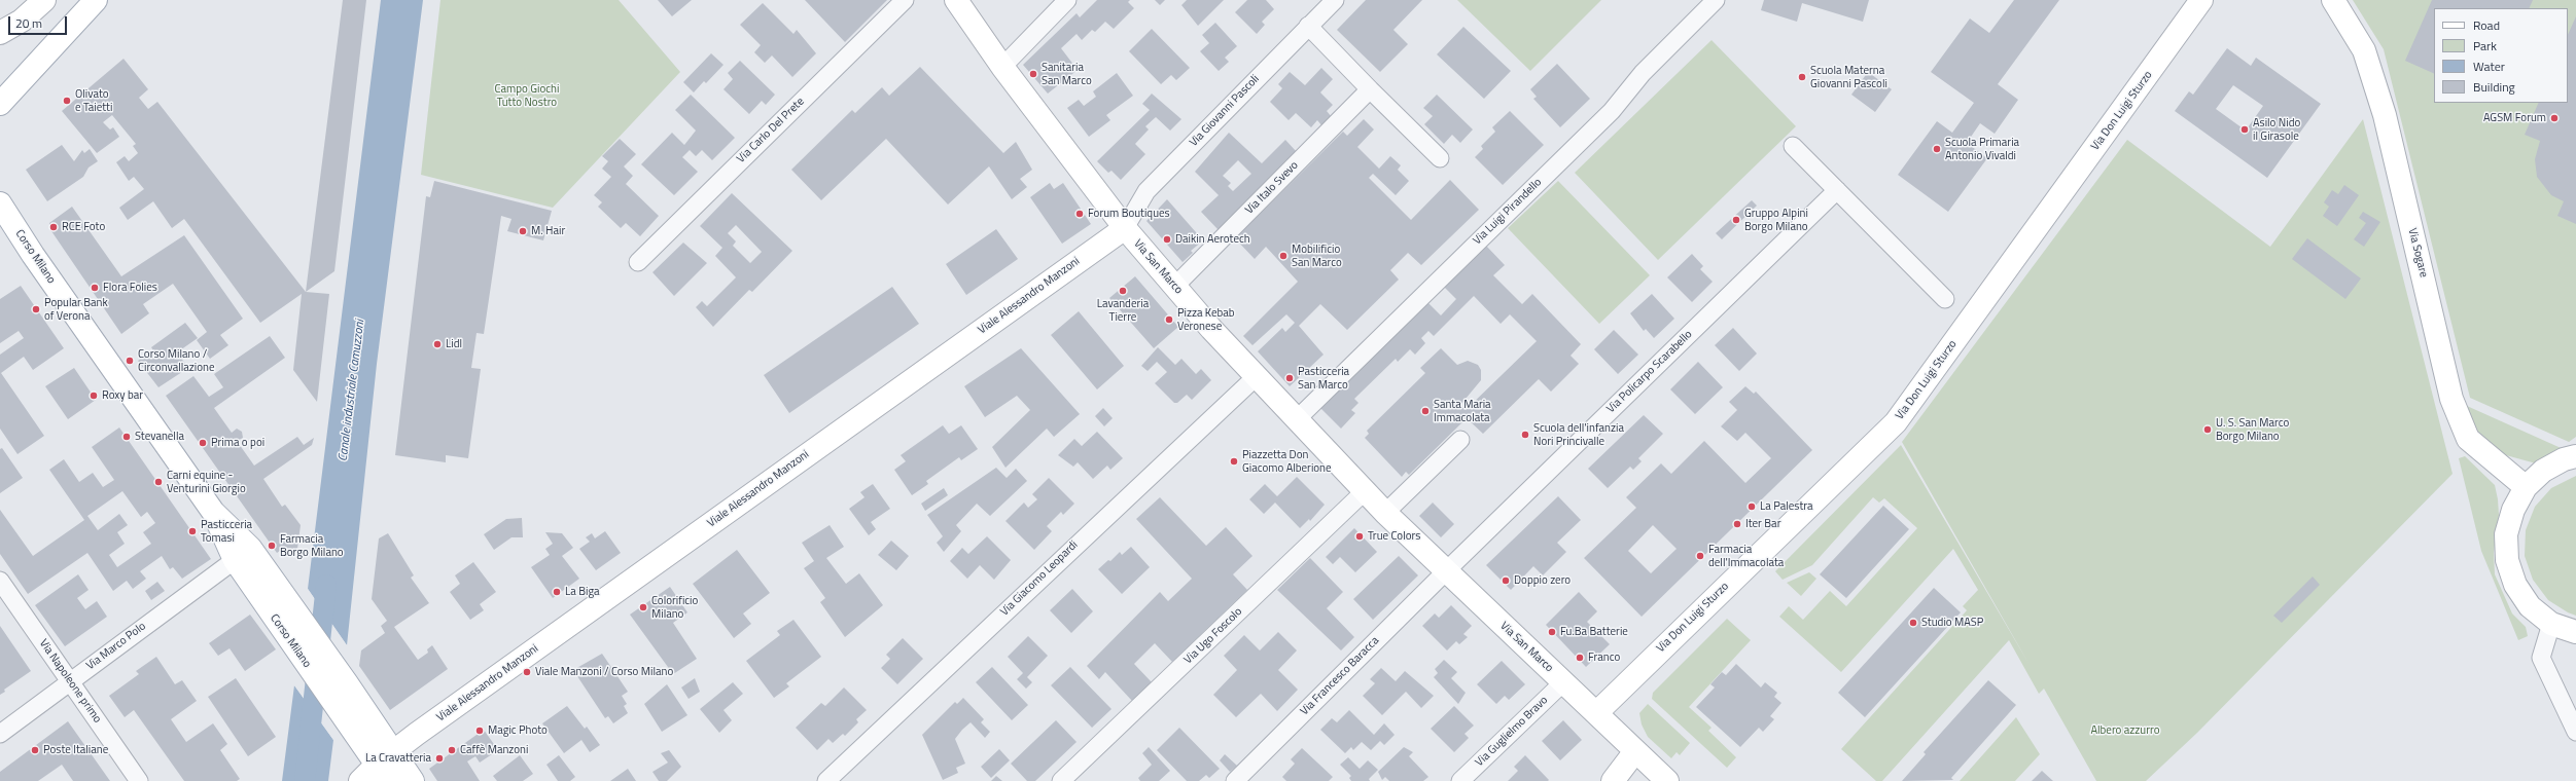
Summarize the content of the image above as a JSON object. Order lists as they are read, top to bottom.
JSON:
{
  "streets": {
    "street": [
      "Via Giovanni Pascoli",
      "Via Don Luigi Sturzo",
      "Via Carlo Del Prete",
      "Via Italo Svevo",
      "Via Luigi Pirandello",
      "Via Sogare",
      "Corso Milano",
      "Via San Marco",
      "Viale Alessandro Manzoni",
      "Via Policarpo Scarabello",
      "Via Giacomo Leopardi",
      "Via Ugo Foscolo",
      "Via Marco Polo",
      "Via Francesco Baracca",
      "Via Napoleone primo",
      "Via Guglielmo Bravo"
    ]
  },
  "crossings": [
    ["Via Giovanni Pascoli", "Via San Marco"],
    ["Via Giovanni Pascoli", "Viale Alessandro Manzoni"],
    ["Via Don Luigi Sturzo", "Via San Marco"],
    ["Via Italo Svevo", "Via San Marco"],
    ["Via Luigi Pirandello", "Via San Marco"],
    ["Corso Milano", "Viale Alessandro Manzoni"],
    ["Corso Milano", "Via Marco Polo"],
    ["Via San Marco", "Viale Alessandro Manzoni"],
    ["Via San Marco", "Via Policarpo Scarabello"],
    ["Via San Marco", "Via Giacomo Leopardi"],
    ["Via San Marco", "Via Ugo Foscolo"],
    ["Via San Marco", "Via Francesco Baracca"],
    ["Via San Marco", "Via Guglielmo Bravo"],
    ["Via Policarpo Scarabello", "Via Francesco Baracca"],
    ["Via Marco Polo", "Via Napoleone primo"]
  ],
  "water": ["Canale industriale Camuzzoni"],
  "parks": ["Campo Giochi Tutto Nostro", "Albero azzurro"],
  "places": [
    "Sanitaria San Marco",
    "Scuola Materna Giovanni Pascoli",
    "Olivato e Taietti",
    "AGSM Forum",
    "Asilo Nido il Girasole",
    "Scuola Primaria Antonio Vivaldi",
    "Forum Boutiques",
    "Gruppo Alpini Borgo Milano",
    "RCE Foto",
    "M. Hair",
    "Daikin Aerotech",
    "Mobilificio San Marco",
    "Flora Folies",
    "Lavanderia Tierre",
    "Popular Bank of Verona",
    "Pizza Kebab Veronese",
    "Lidl",
    "Corso Milano / Circonvallazione",
    "Pasticceria San Marco",
    "Roxy bar",
    "Santa Maria Immacolata",
    "U. S. San Marco Borgo Milano",
    "Scuola dell'infanzia Nori Princivalle",
    "Stevanella",
    "Prima o poi",
    "Piazzetta Don Giacomo Alberione",
    "Carni equine - Venturini Giorgio",
    "La Palestra",
    "Iter Bar",
    "Pasticceria Tomasi",
    "True Colors",
    "Farmacia Borgo Milano",
    "Farmacia dell'Immacolata",
    "Doppio zero",
    "La Biga",
    "Colorificio Milano",
    "Studio MASP",
    "Fu.Ba Batterie",
    "Franco",
    "Viale Manzoni / Corso Milano",
    "Magic Photo",
    "Poste Italiane",
    "Caffè Manzoni",
    "La Cravatteria"
  ],
  "legend": [
    "Road",
    "Park",
    "Water",
    "Building"
  ],
  "scale_bar": "20 m"
}
